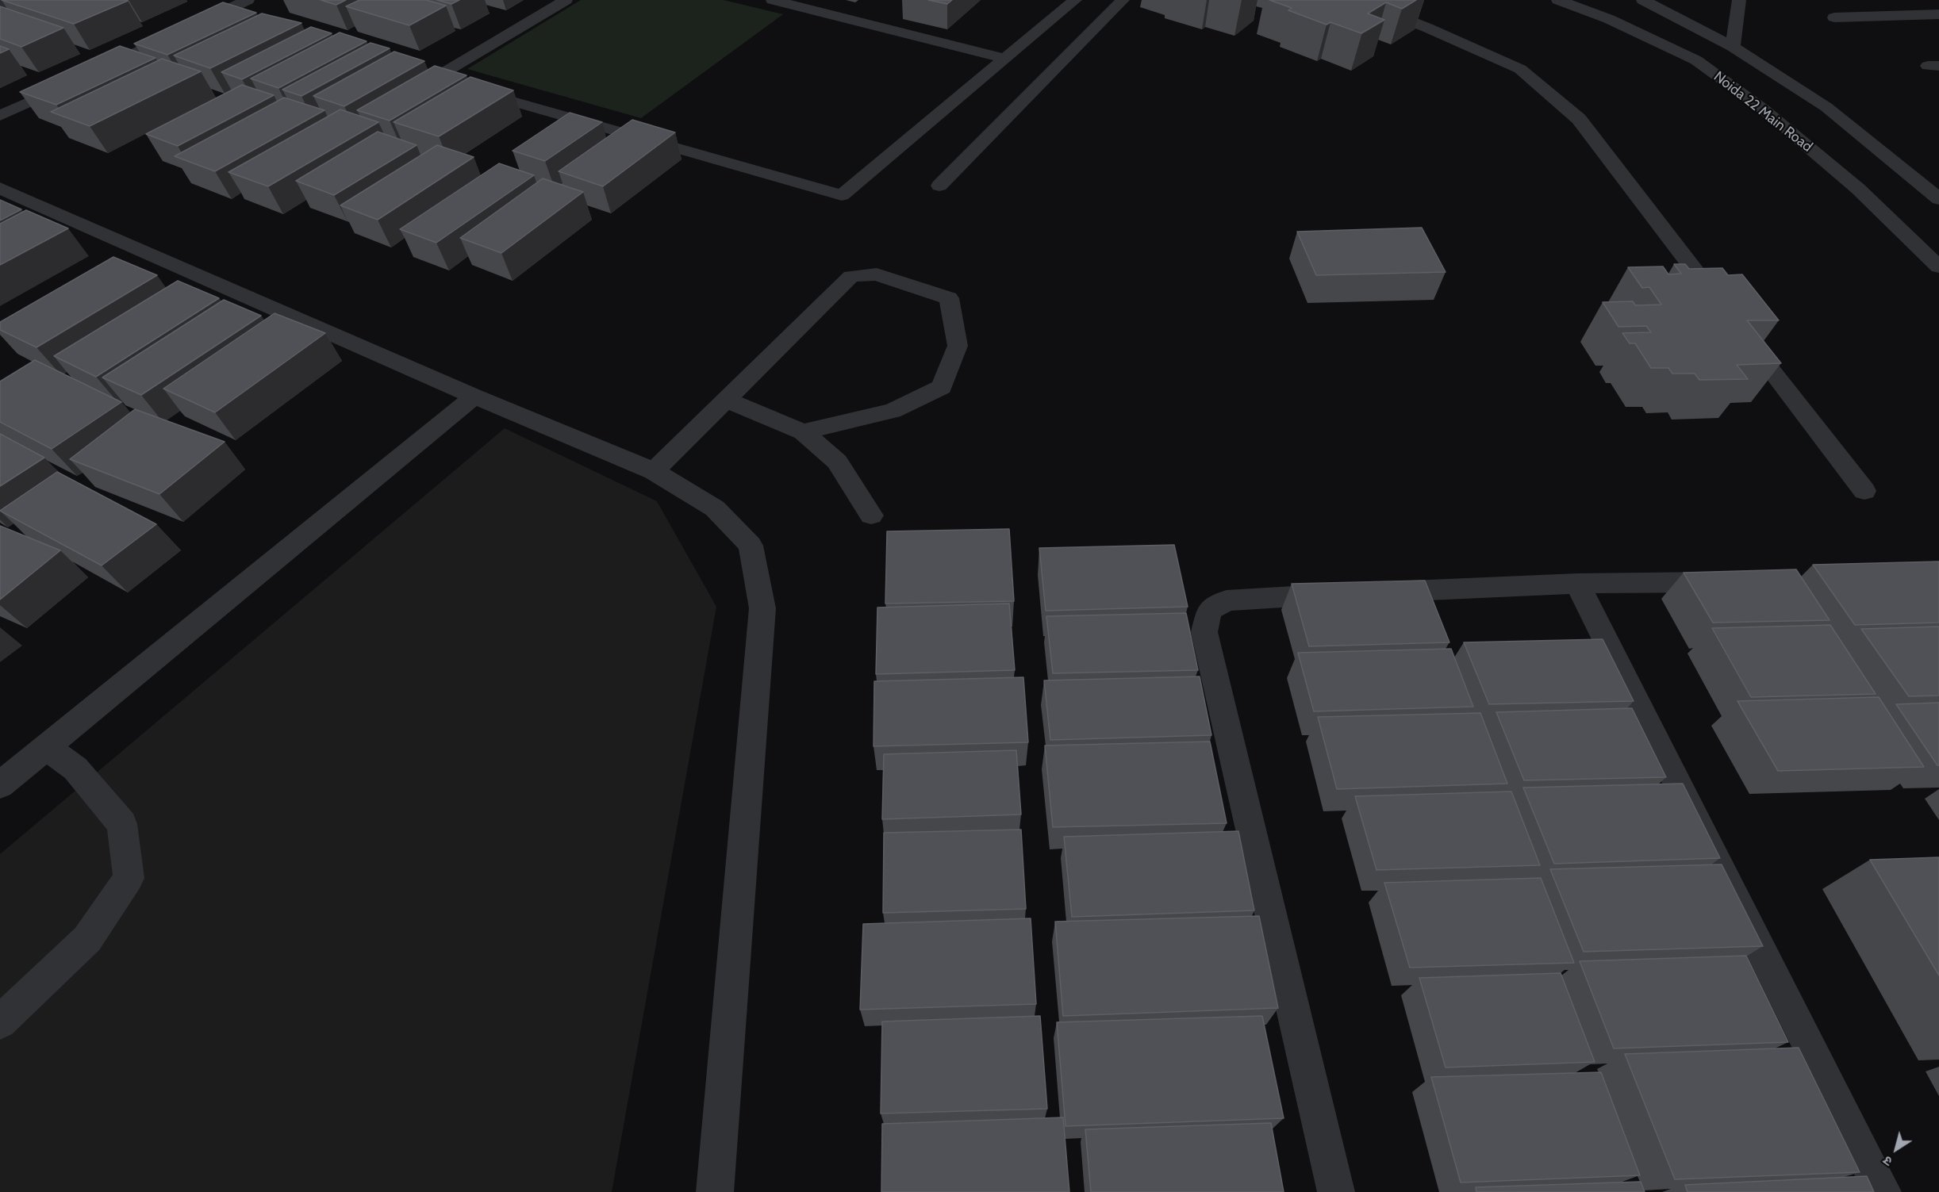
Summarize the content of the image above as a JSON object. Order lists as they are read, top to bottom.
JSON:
{
  "streets": {
    "street": ["Noida 22 Main Road"]
  },
  "north": "bottom left"
}
